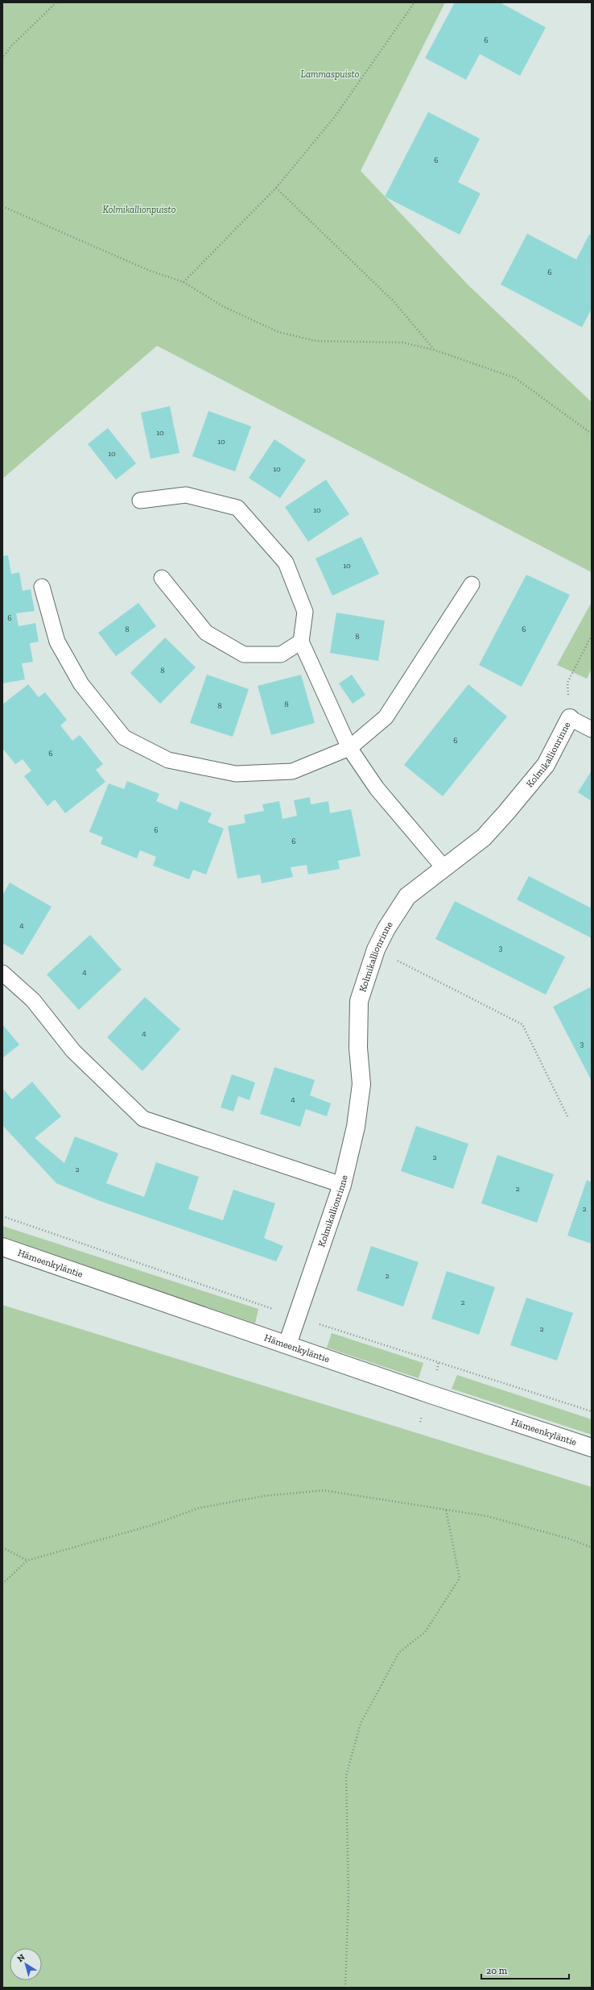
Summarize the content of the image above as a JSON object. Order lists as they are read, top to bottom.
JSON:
{
  "streets": {
    "street": ["Kolmikallionrinne", "Hämeenkyläntie"]
  },
  "crossings": [
    ["Kolmikallionrinne", "Hämeenkyläntie"]
  ],
  "parks": ["Lammaspuisto", "Kolmikallionpuisto"],
  "house_numbers": [
    "6",
    "6",
    "6",
    "10",
    "10",
    "10",
    "10",
    "10",
    "10",
    "6",
    "8",
    "6",
    "8",
    "8",
    "8",
    "8",
    "6",
    "6",
    "6",
    "6",
    "4",
    "3",
    "4",
    "4",
    "3",
    "4",
    "2",
    "2",
    "2",
    "2",
    "2",
    "2",
    "2"
  ],
  "scale_bar": "20 m",
  "north": "top left"
}
